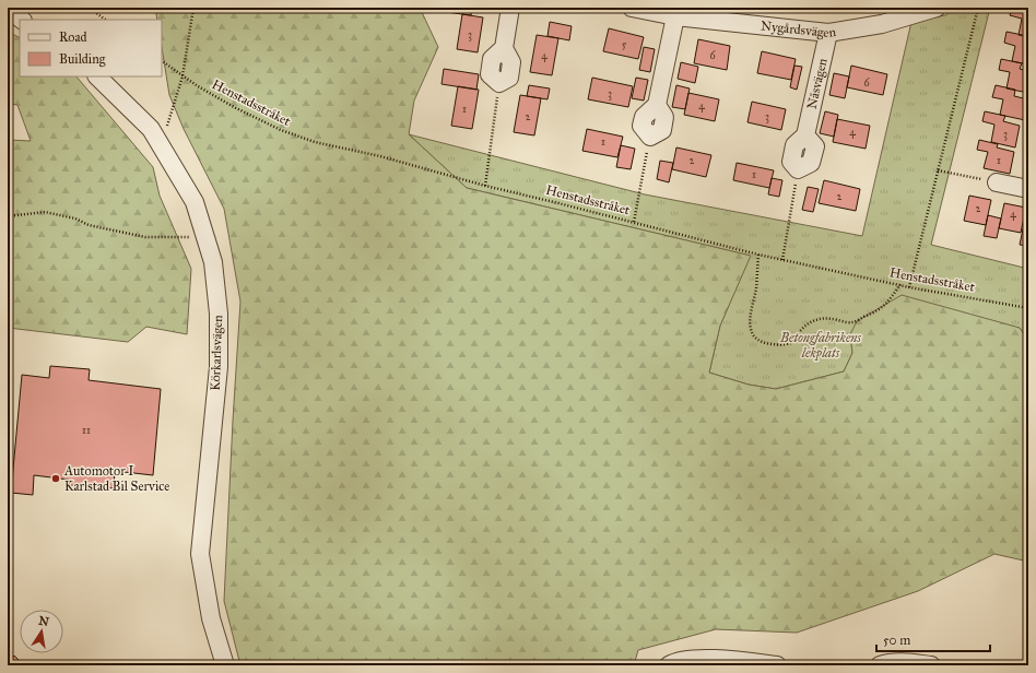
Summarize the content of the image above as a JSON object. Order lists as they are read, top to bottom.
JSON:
{
  "streets": {
    "street": ["Nygårdsvägen", "Nåsvägen", "Körkarlsvägen"],
    "path": ["Henstadsstråket"]
  },
  "crossings": [
    ["Nygårdsvägen", "Nåsvägen"]
  ],
  "parks": ["Betongfabrikens lekplats"],
  "places": ["Automotor I Karlstad Bil Service"],
  "house_numbers": [
    "3",
    "5",
    "4",
    "6",
    "6",
    "3",
    "4",
    "1",
    "2",
    "3",
    "4",
    "3",
    "1",
    "2",
    "1",
    "1",
    "2",
    "2",
    "4",
    "11"
  ],
  "legend": ["Road", "Building"],
  "scale_bar": "50 m",
  "north": "top"
}
